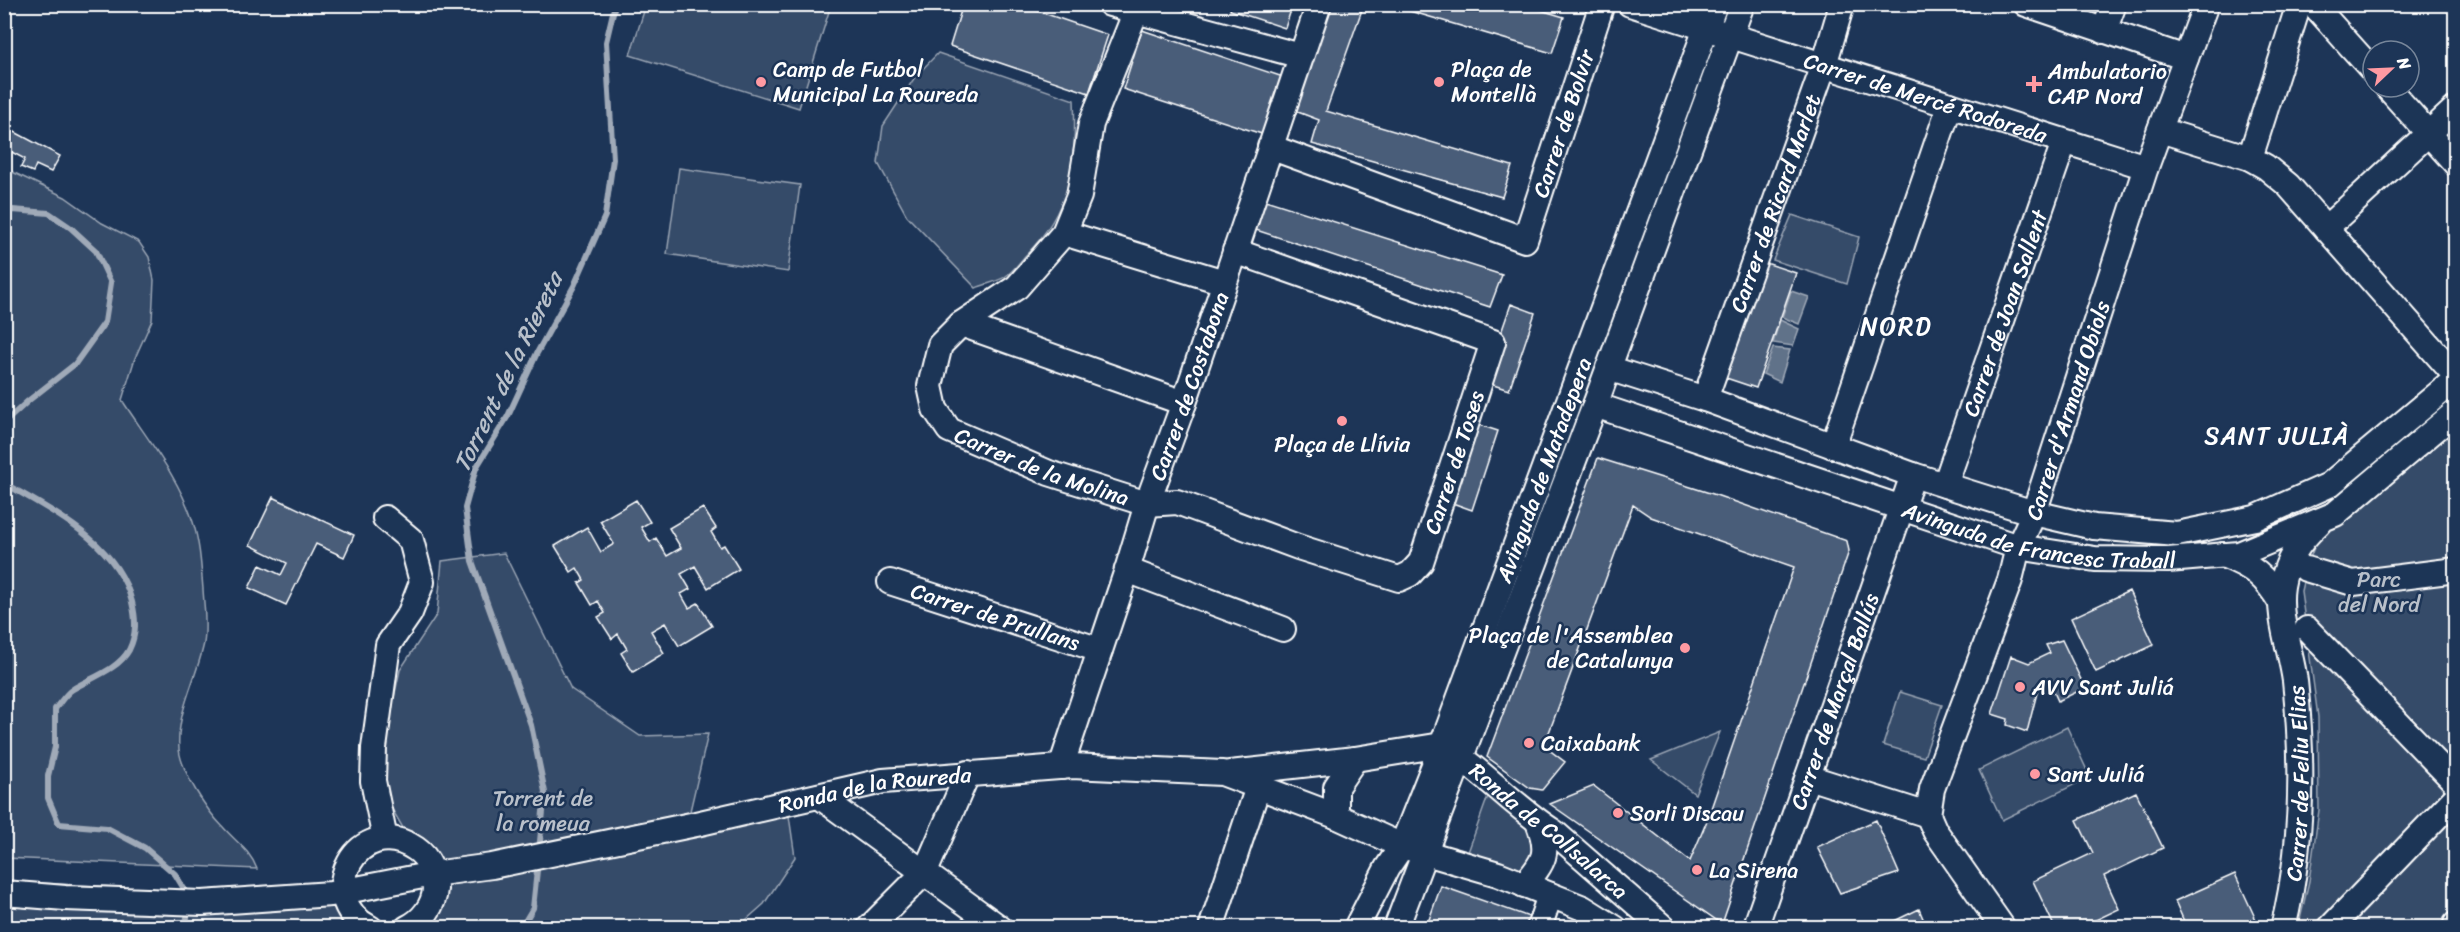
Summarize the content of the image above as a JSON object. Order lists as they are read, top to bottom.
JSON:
{
  "streets": {
    "street": [
      "Carrer de Mercé Rodoreda",
      "Carrer de Bolvir",
      "Carrer de Ricard Marlet",
      "Carrer de Joan Sallent",
      "Carrer de Costabona",
      "Carrer d'Armand Obiols",
      "Carrer de Toses",
      "Carrer de la Molina",
      "Avinguda de Matadepera",
      "Avinguda de Francesc Traball",
      "Carrer de Prullans",
      "Carrer de Marçal Ballús",
      "Carrer de Feliu Elias",
      "Ronda de la Roureda",
      "Ronda de Collsalarca"
    ]
  },
  "crossings": [
    ["Carrer de Mercé Rodoreda", "Carrer de Ricard Marlet"],
    ["Carrer de Mercé Rodoreda", "Carrer de Joan Sallent"],
    ["Carrer de Mercé Rodoreda", "Carrer d'Armand Obiols"],
    ["Carrer de Mercé Rodoreda", "Avinguda de Matadepera"],
    ["Carrer de Bolvir", "Carrer de Costabona"],
    ["Carrer de Ricard Marlet", "Avinguda de Francesc Traball"],
    ["Carrer de Joan Sallent", "Avinguda de Francesc Traball"],
    ["Carrer de Costabona", "Carrer de Toses"],
    ["Carrer de Costabona", "Carrer de la Molina"],
    ["Carrer de Costabona", "Carrer de Prullans"],
    ["Carrer de Costabona", "Ronda de la Roureda"],
    ["Carrer d'Armand Obiols", "Avinguda de Francesc Traball"],
    ["Carrer de Toses", "Carrer de la Molina"],
    ["Avinguda de Matadepera", "Avinguda de Francesc Traball"],
    ["Avinguda de Matadepera", "Ronda de la Roureda"],
    ["Avinguda de Matadepera", "Ronda de Collsalarca"],
    ["Avinguda de Francesc Traball", "Carrer de Marçal Ballús"],
    ["Avinguda de Francesc Traball", "Carrer de Feliu Elias"],
    ["Ronda de la Roureda", "Ronda de Collsalarca"]
  ],
  "districts": ["NORD", "SANT JULIÀ"],
  "water": ["Torrent de la Riereta"],
  "parks": ["Parc del Nord", "Torrent de la romeua"],
  "places": {
    "other": [
      "Camp de Futbol Municipal La Roureda",
      "Plaça de Montellà",
      "Plaça de Llívia",
      "Plaça de l'Assemblea de Catalunya",
      "AVV Sant Juliá",
      "Caixabank",
      "Sant Juliá",
      "Sorli Discau",
      "La Sirena"
    ],
    "health": ["Ambulatorio CAP Nord"]
  },
  "north": "top right"
}
